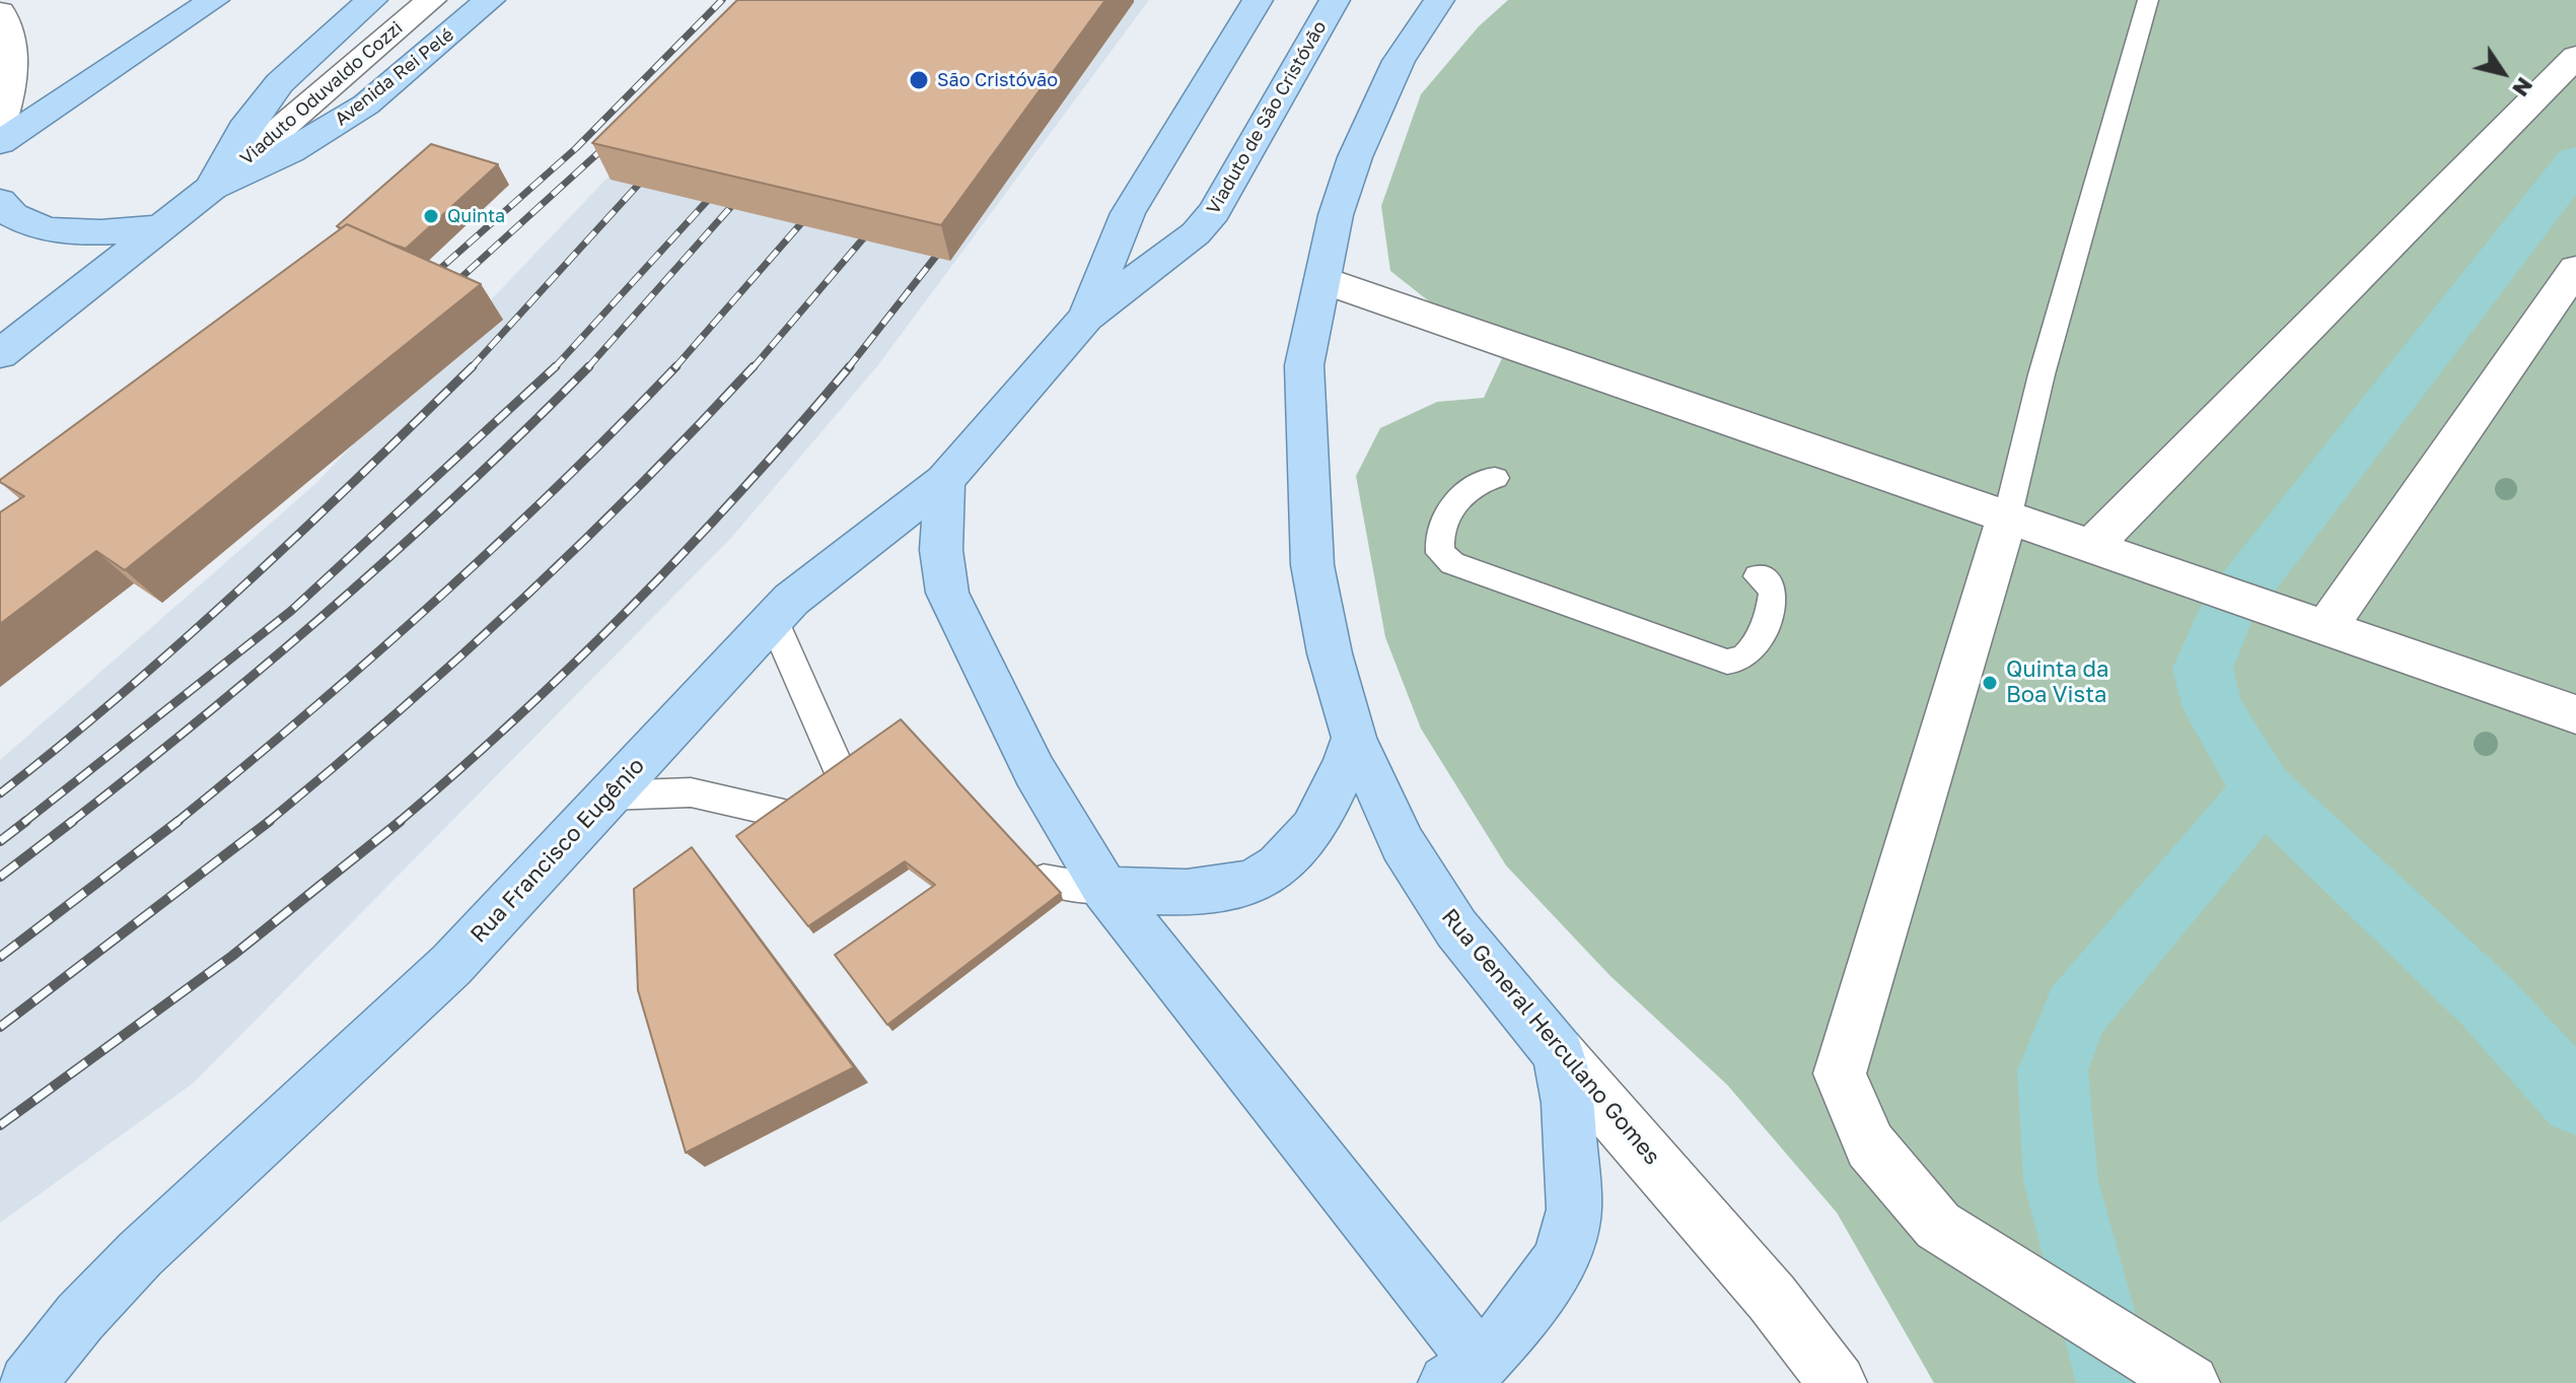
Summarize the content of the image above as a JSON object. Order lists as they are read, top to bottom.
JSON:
{
  "streets": {
    "main road": [
      "Avenida Rei Pelé",
      "Viaduto de São Cristóvão",
      "Rua Francisco Eugênio",
      "Rua General Herculano Gomes"
    ],
    "street": ["Viaduto Oduvaldo Cozzi"]
  },
  "crossings": [
    ["Avenida Rei Pelé", "Viaduto Oduvaldo Cozzi"],
    ["Viaduto de São Cristóvão", "Rua Francisco Eugênio"]
  ],
  "places": ["São Cristóvão", "Quinta", "Quinta da Boa Vista"],
  "north": "bottom right"
}
